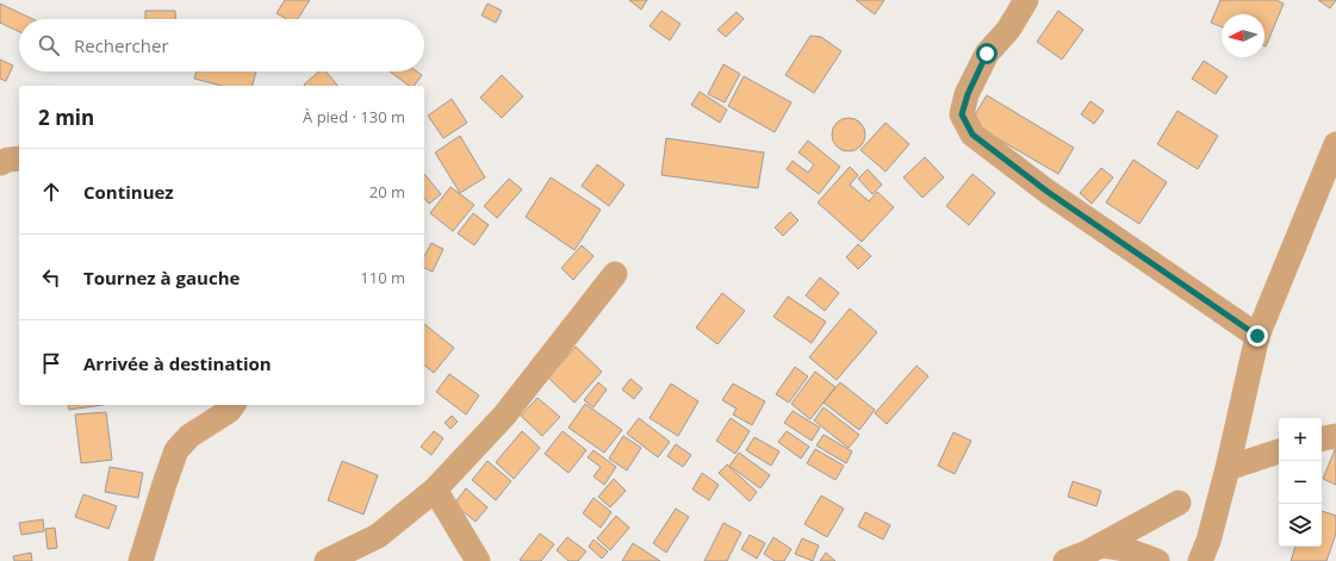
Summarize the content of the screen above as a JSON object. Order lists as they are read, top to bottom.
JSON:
{
  "north": "left",
  "page": {
    "search": "Rechercher",
    "heading": ["2 min", "À pied · 130 m"],
    "list": [
      ["Continuez", "20 m"],
      ["Tournez à gauche", "110 m"],
      "Arrivée à destination"
    ],
    "map_buttons": ["+", "−"]
  }
}
